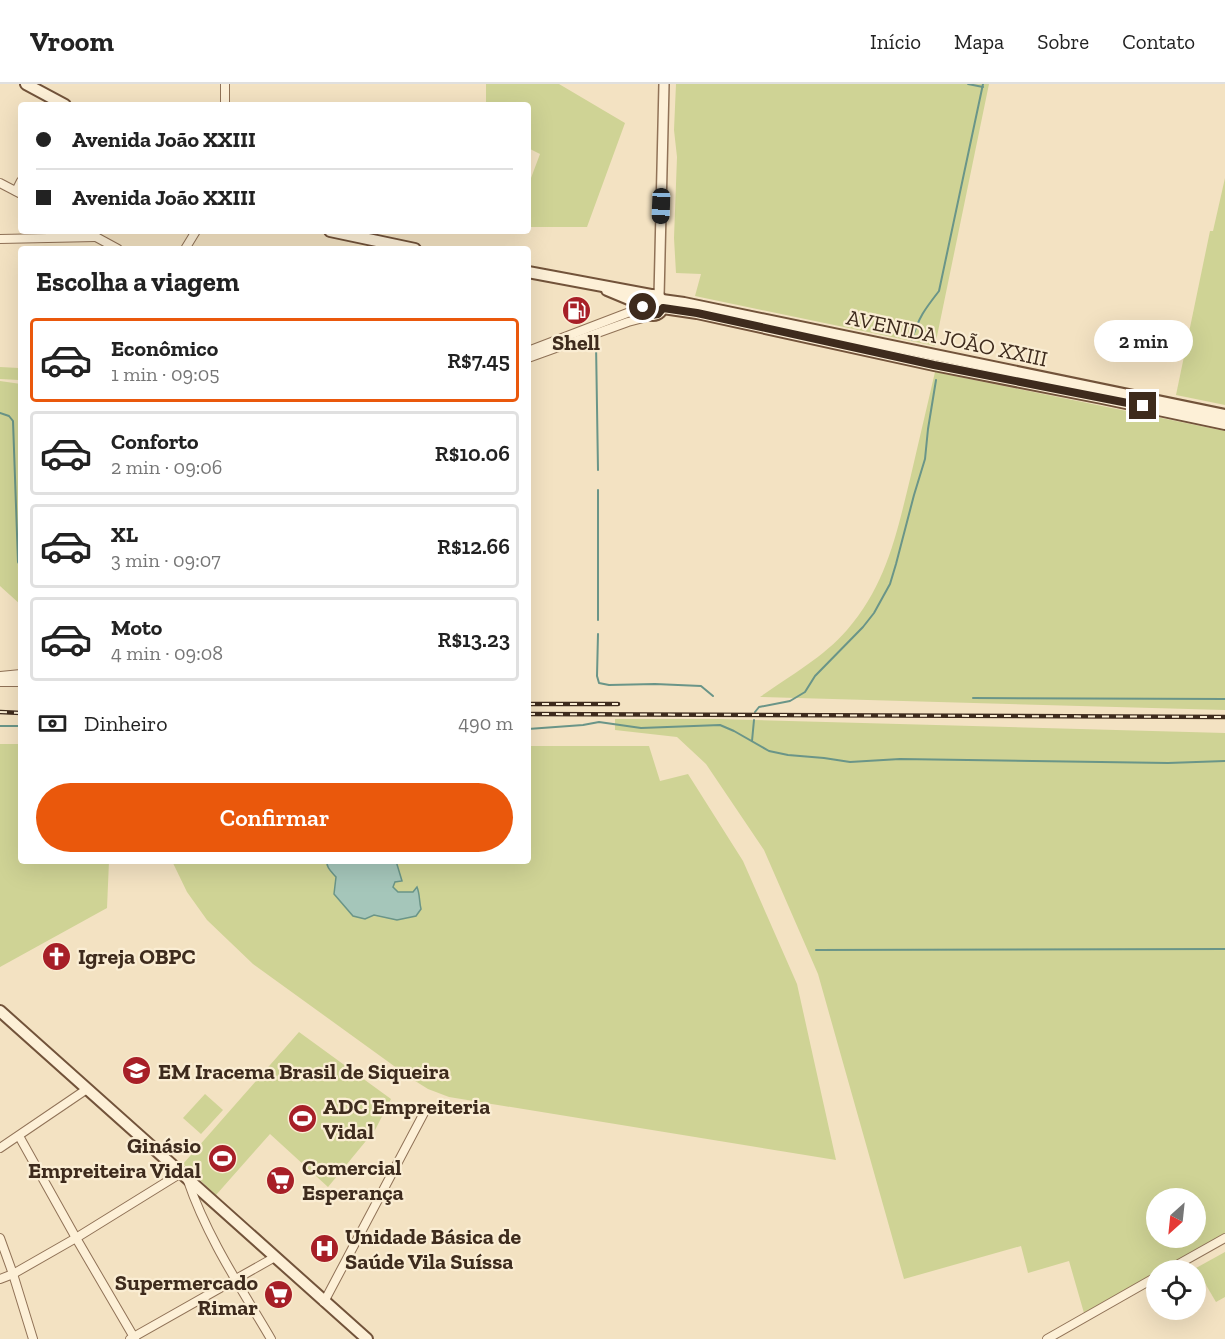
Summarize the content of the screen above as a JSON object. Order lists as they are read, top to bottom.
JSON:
{
  "streets": {
    "main road": ["AVENIDA JOÃO XXIII"]
  },
  "places": {
    "fuel station": ["Shell"],
    "church": ["Igreja OBPC"],
    "school or university": ["EM Iracema Brasil de Siqueira"],
    "sports": ["ADC Empreiteria Vidal", "Ginásio Empreiteira Vidal"],
    "supermarket": ["Comercial Esperança", "Supermercado Rimar"],
    "hospital": ["Unidade Básica de Saúde Vila Suíssa"]
  },
  "north": "bottom left",
  "page": {
    "header": "Vroom",
    "nav": [
      "Início",
      "Mapa",
      "Sobre",
      "Contato"
    ],
    "banner": ["Avenida João XXIII", "Avenida João XXIII"],
    "heading": "Escolha a viagem",
    "list": [
      {
        "name": "Econômico",
        "note": "1 min · 09:05",
        "value": "R$7.45"
      },
      {
        "name": "Conforto",
        "note": "2 min · 09:06",
        "value": "R$10.06"
      },
      {
        "name": "XL",
        "note": "3 min · 09:07",
        "value": "R$12.66"
      },
      {
        "name": "Moto",
        "note": "4 min · 09:08",
        "value": "R$13.23"
      }
    ],
    "bubble": "2 min",
    "pay": ["Dinheiro", "490 m"],
    "buttons": "Confirmar"
  }
}
